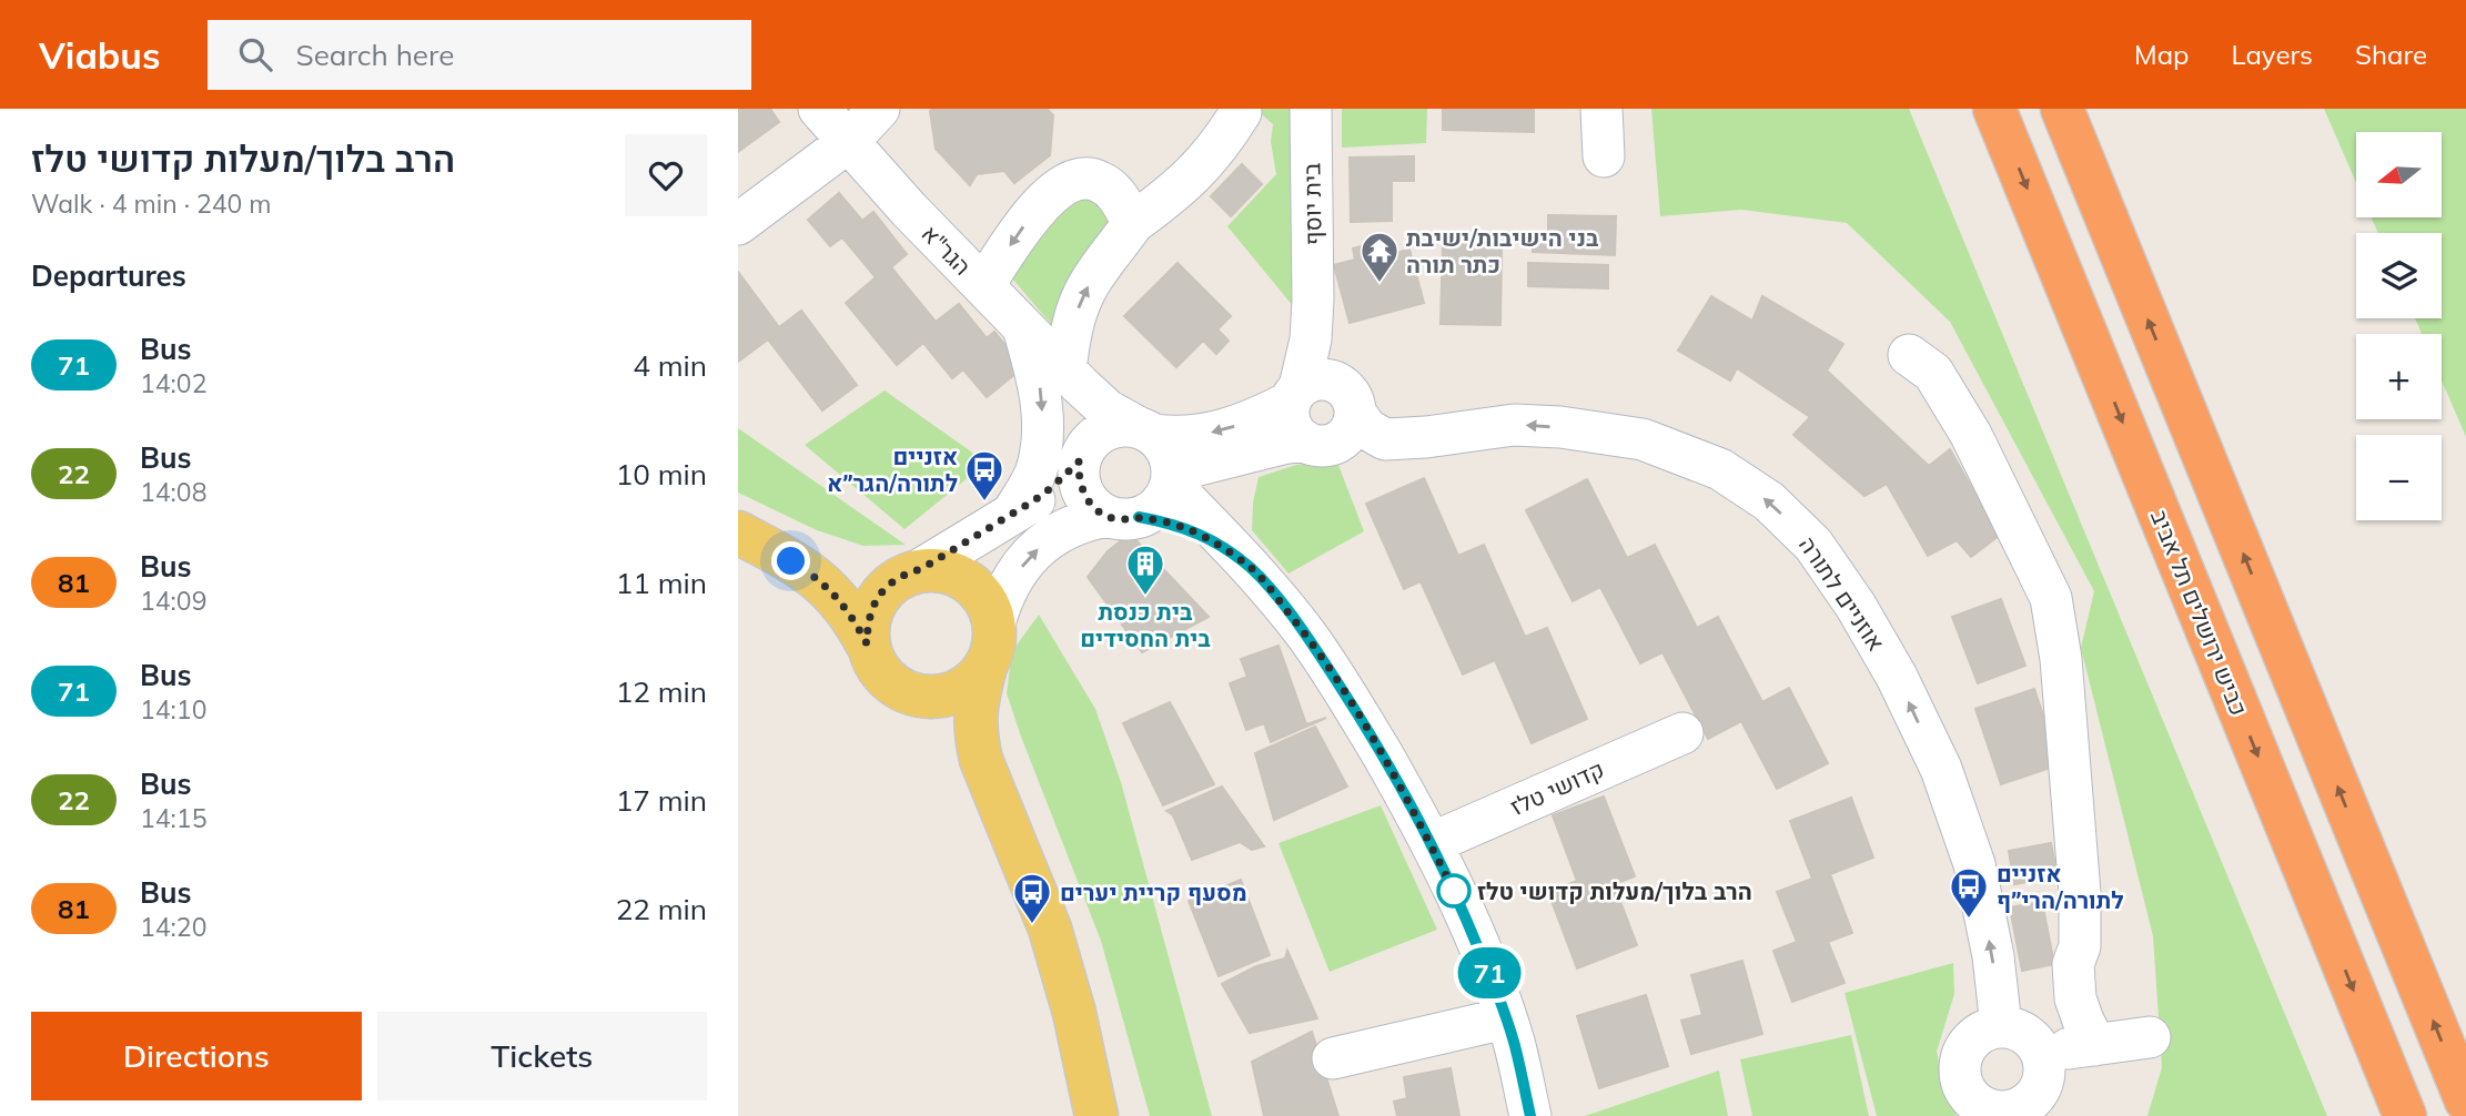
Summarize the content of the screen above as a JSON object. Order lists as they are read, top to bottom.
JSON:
{
  "streets": {
    "highway": ["כביש ירושלים תל אביב"],
    "street": [
      "בית יוסף",
      "הגר\"א",
      "אוזניים לתורה",
      "קדושי טלז"
    ]
  },
  "places": {
    "temple": ["בני הישיבות/ישיבת כתר תורה"],
    "bus stop": ["אזניים לתורה/הגר״א", "אזניים לתורה/הרי״ף", "מסעף קריית יערים"],
    "building": ["בית כנסת בית החסידים"],
    "other": ["הרב בלוך/מעלות קדושי טלז"]
  },
  "lines": ["bus line 71"],
  "north": "left",
  "page": {
    "header": "Viabus",
    "search": "Search here",
    "nav": ["Map", "Layers", "Share"],
    "heading": [
      ["הרב בלוך/מעלות קדושי טלז", "Walk · 4 min · 240 m"],
      "Departures"
    ],
    "on_map": "71",
    "map_buttons": ["+", "−"],
    "list": [
      {
        "mark": "71",
        "name": "Bus",
        "note": "14:02",
        "value": "4 min"
      },
      {
        "mark": "22",
        "name": "Bus",
        "note": "14:08",
        "value": "10 min"
      },
      {
        "mark": "81",
        "name": "Bus",
        "note": "14:09",
        "value": "11 min"
      },
      {
        "mark": "71",
        "name": "Bus",
        "note": "14:10",
        "value": "12 min"
      },
      {
        "mark": "22",
        "name": "Bus",
        "note": "14:15",
        "value": "17 min"
      },
      {
        "mark": "81",
        "name": "Bus",
        "note": "14:20",
        "value": "22 min"
      }
    ],
    "buttons": ["Directions", "Tickets"]
  }
}
